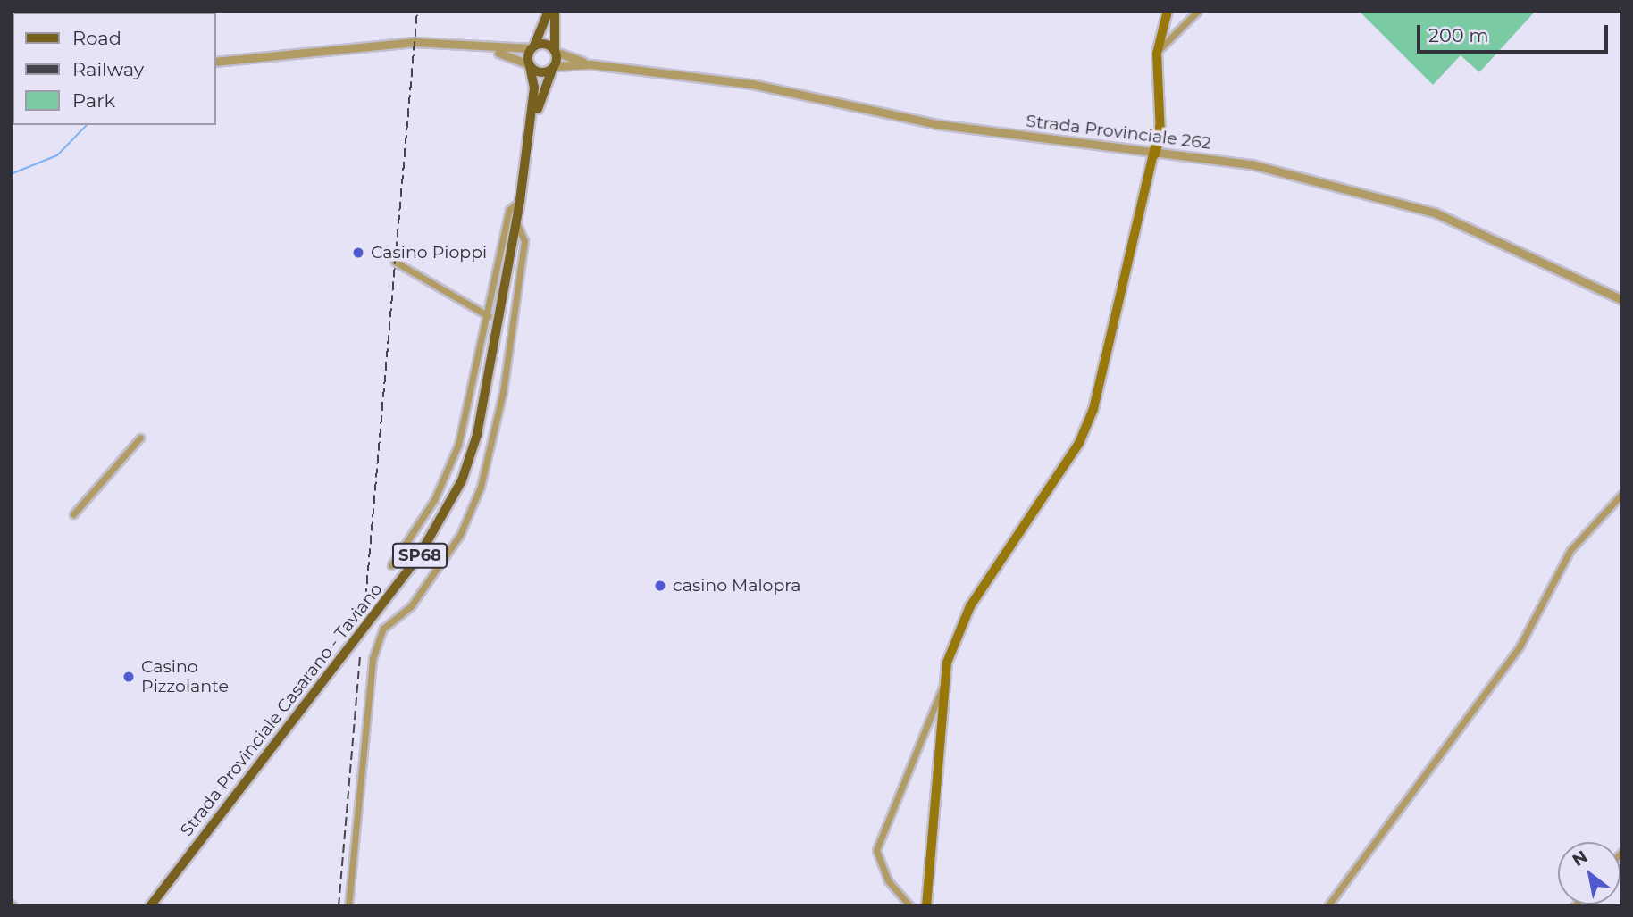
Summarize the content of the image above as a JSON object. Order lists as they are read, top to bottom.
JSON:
{
  "streets": {
    "main road": ["SP68", "Strada Provinciale Casarano - Taviano"],
    "street": ["Strada Provinciale 262"]
  },
  "places": ["Casino Pioppi", "casino Malopra", "Casino Pizzolante"],
  "legend": ["Road", "Railway", "Park"],
  "scale_bar": "200 m",
  "north": "top left"
}
